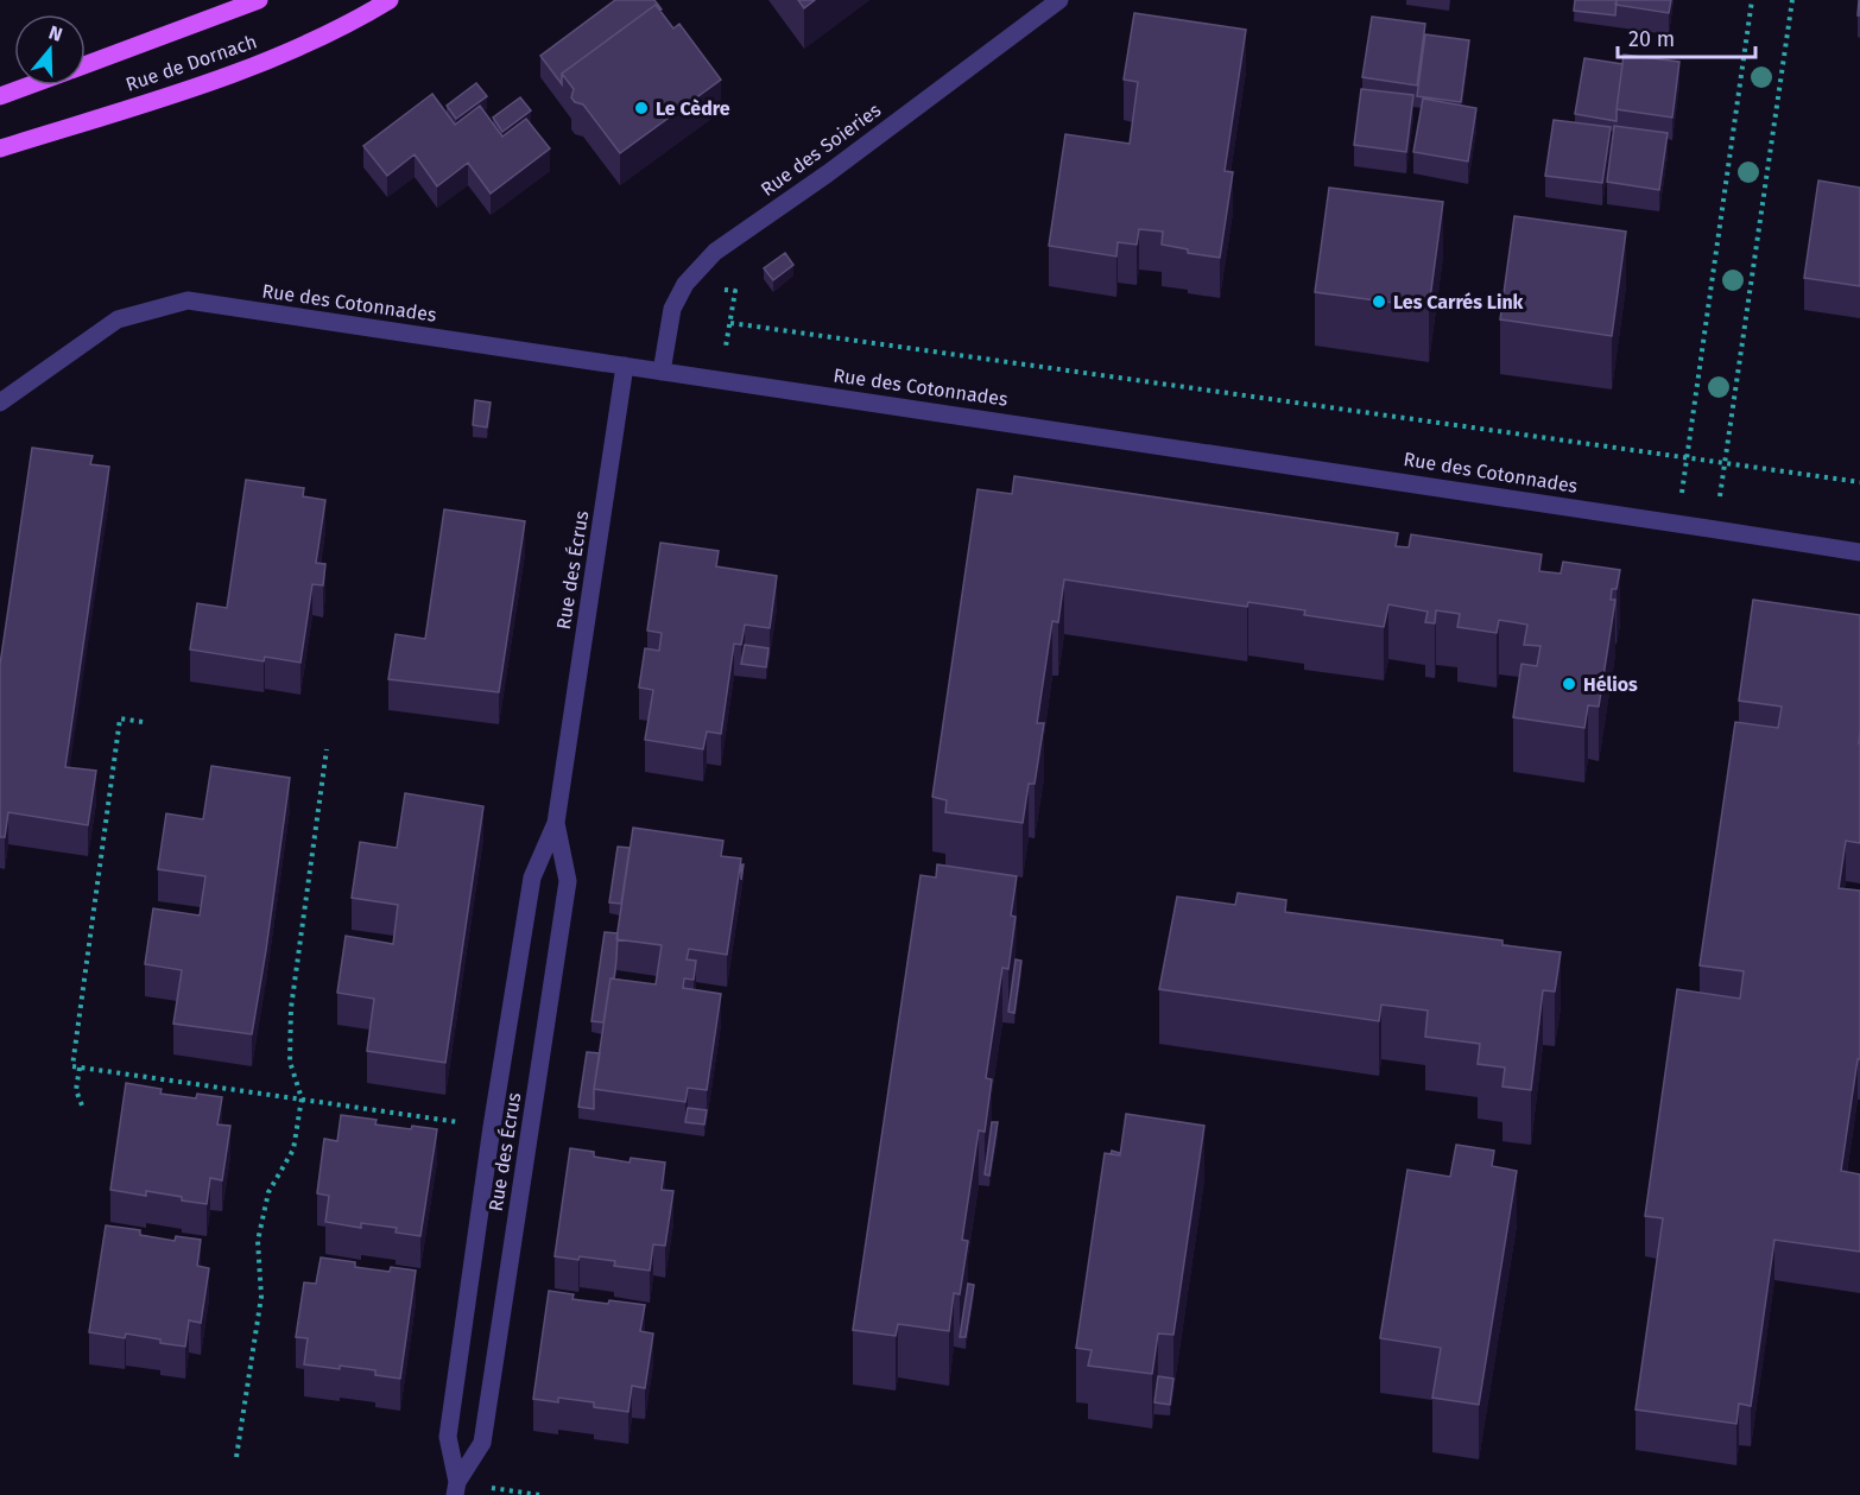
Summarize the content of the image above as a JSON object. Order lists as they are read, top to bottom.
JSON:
{
  "streets": {
    "main road": ["Rue de Dornach"],
    "street": ["Rue des Soieries", "Rue des Cotonnades", "Rue des Écrus"]
  },
  "crossings": [
    ["Rue des Soieries", "Rue des Cotonnades"],
    ["Rue des Cotonnades", "Rue des Écrus"]
  ],
  "places": ["Le Cèdre", "Les Carrés Link", "Hélios"],
  "scale_bar": "20 m",
  "north": "top"
}
